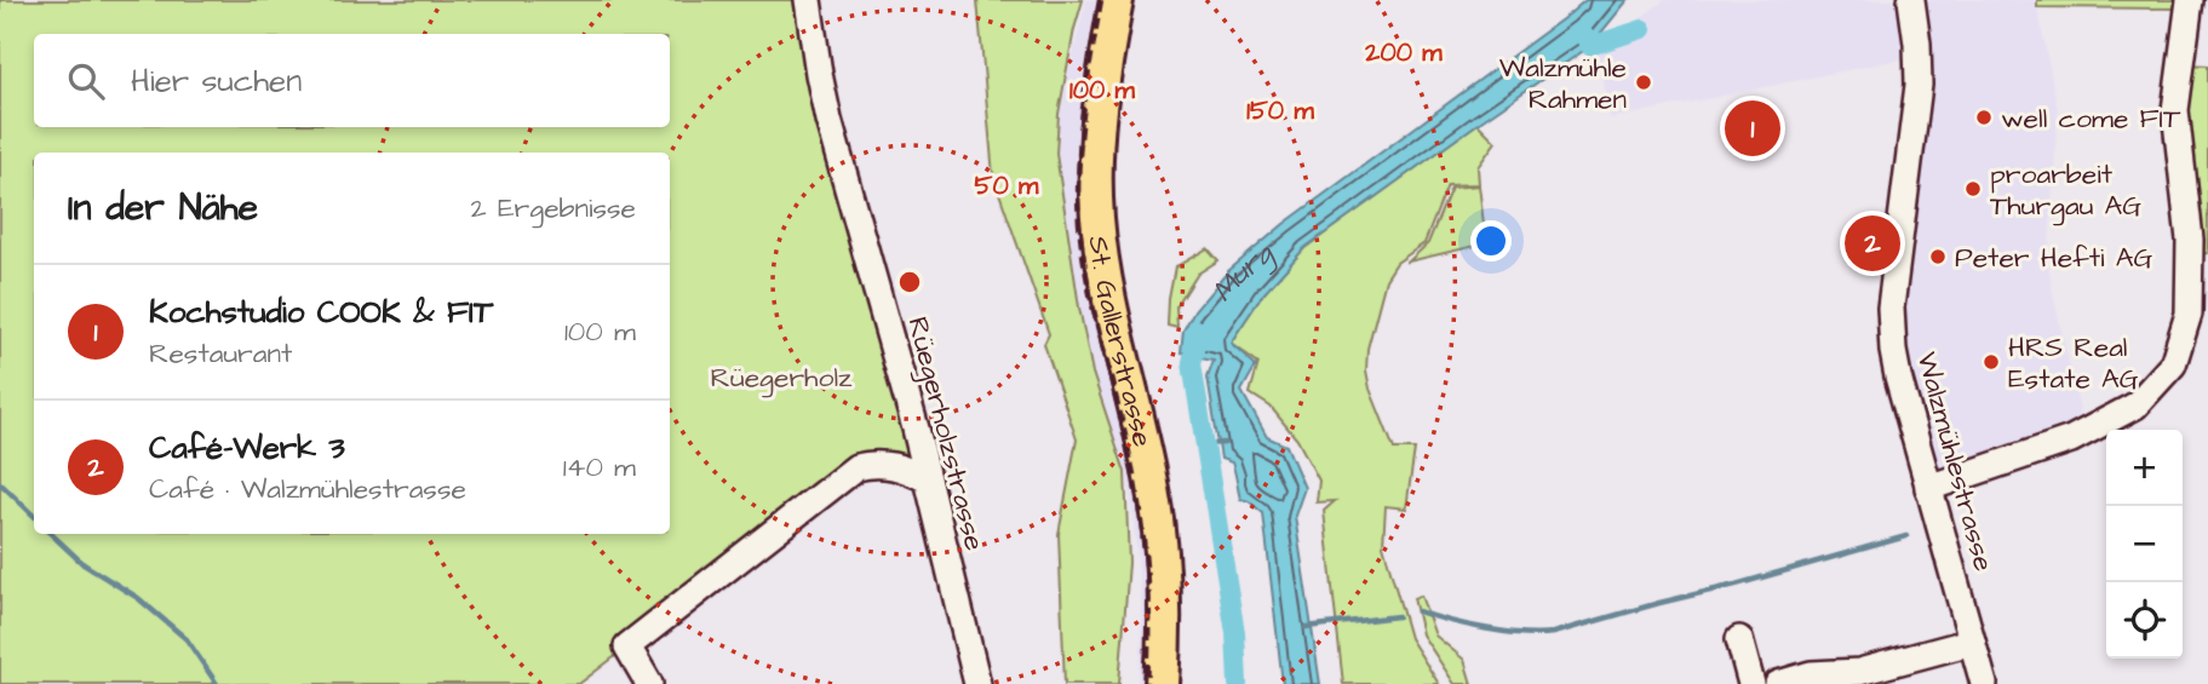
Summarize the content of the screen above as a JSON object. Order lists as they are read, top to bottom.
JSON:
{
  "streets": {
    "main road": ["St. Gallerstrasse"],
    "street": ["Rüegerholzstrasse", "Walzmühlestrasse"]
  },
  "water": ["Murg"],
  "parks": ["Rüegerholz"],
  "places": [
    "Walzmühle Rahmen",
    "well come FIT",
    "proarbeit Thurgau AG",
    "Peter Hefti AG",
    "HRS Real Estate AG"
  ],
  "page": {
    "search": "Hier suchen",
    "pins": ["1", "2"],
    "heading": ["In der Nähe", "2 Ergebnisse"],
    "list": [
      {
        "mark": "1",
        "name": "Kochstudio COOK & FIT",
        "note": "Restaurant",
        "value": "100 m"
      },
      {
        "mark": "2",
        "name": "Café-Werk 3",
        "note": "Café · Walzmühlestrasse",
        "value": "140 m"
      }
    ],
    "map_buttons": ["+", "−"]
  },
  "rings": [
    "200 m",
    "100 m",
    "150 m",
    "50 m"
  ]
}
